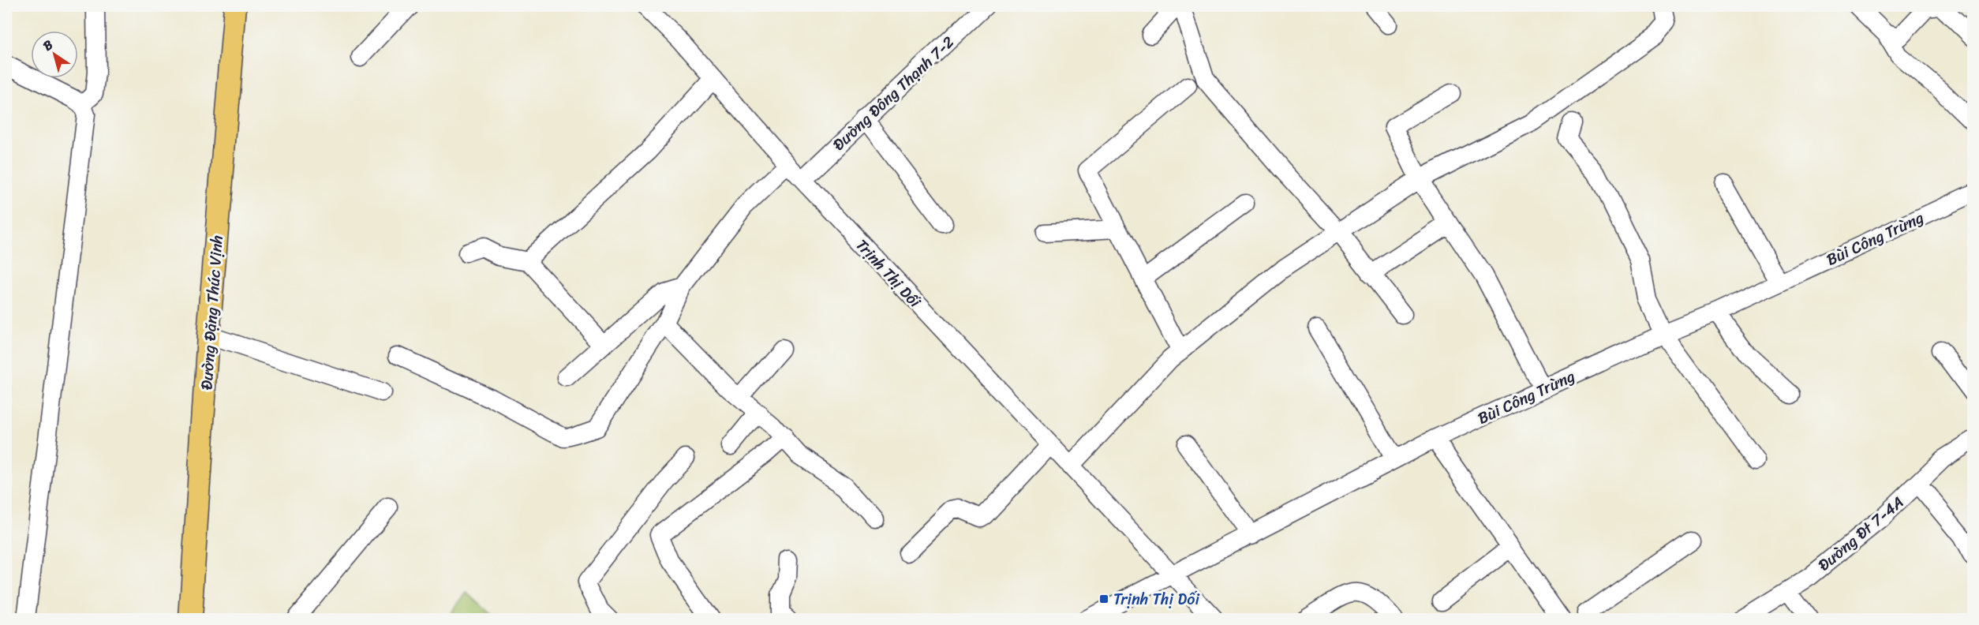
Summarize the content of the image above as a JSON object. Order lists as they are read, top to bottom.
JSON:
{
  "streets": {
    "main road": ["Đường Đặng Thúc Vịnh"],
    "street": [
      "Đường Đông Thạnh 7-2",
      "Bùi Công Trừng",
      "Trịnh Thị Dối",
      "Đường Đt 7-4A"
    ]
  },
  "crossings": [
    ["Đường Đông Thạnh 7-2", "Trịnh Thị Dối"],
    ["Bùi Công Trừng", "Trịnh Thị Dối"]
  ],
  "places": {
    "transit": ["Trịnh Thị Dối"]
  },
  "north": "top left"
}
